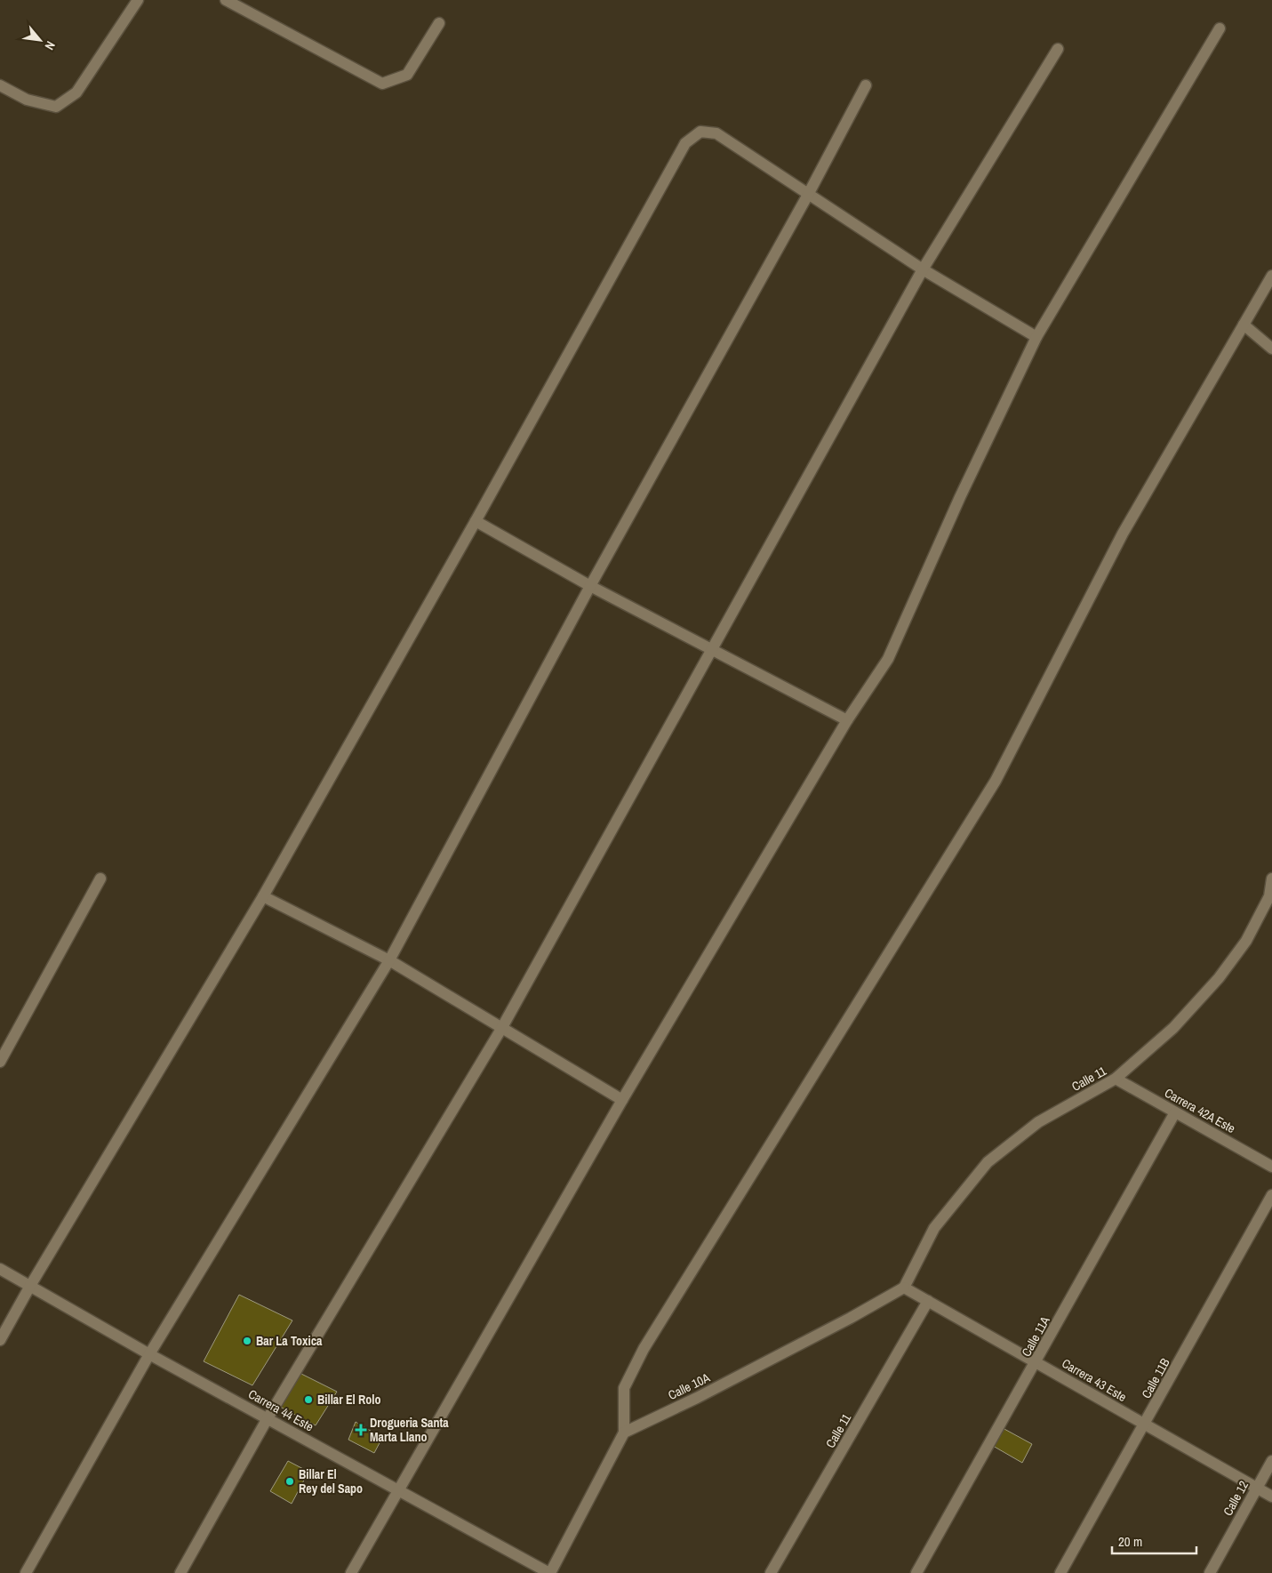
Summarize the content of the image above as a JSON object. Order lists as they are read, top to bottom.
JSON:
{
  "streets": {
    "street": [
      "Calle 11",
      "Carrera 42A Este",
      "Calle 11A",
      "Calle 11B",
      "Carrera 43 Este",
      "Calle 10A",
      "Carrera 44 Este",
      "Calle 12"
    ]
  },
  "crossings": [
    ["Calle 11", "Carrera 42A Este"],
    ["Calle 11", "Carrera 43 Este"],
    ["Calle 11", "Calle 10A"],
    ["Carrera 42A Este", "Calle 11A"],
    ["Calle 11A", "Carrera 43 Este"],
    ["Calle 11B", "Carrera 43 Este"],
    ["Carrera 43 Este", "Calle 10A"],
    ["Carrera 43 Este", "Calle 12"]
  ],
  "places": {
    "other": ["Bar La Toxica", "Billar El Rolo", "Billar El Rey del Sapo"],
    "health": ["Drogueria Santa Marta Llano"]
  },
  "scale_bar": "20 m",
  "north": "bottom right"
}
